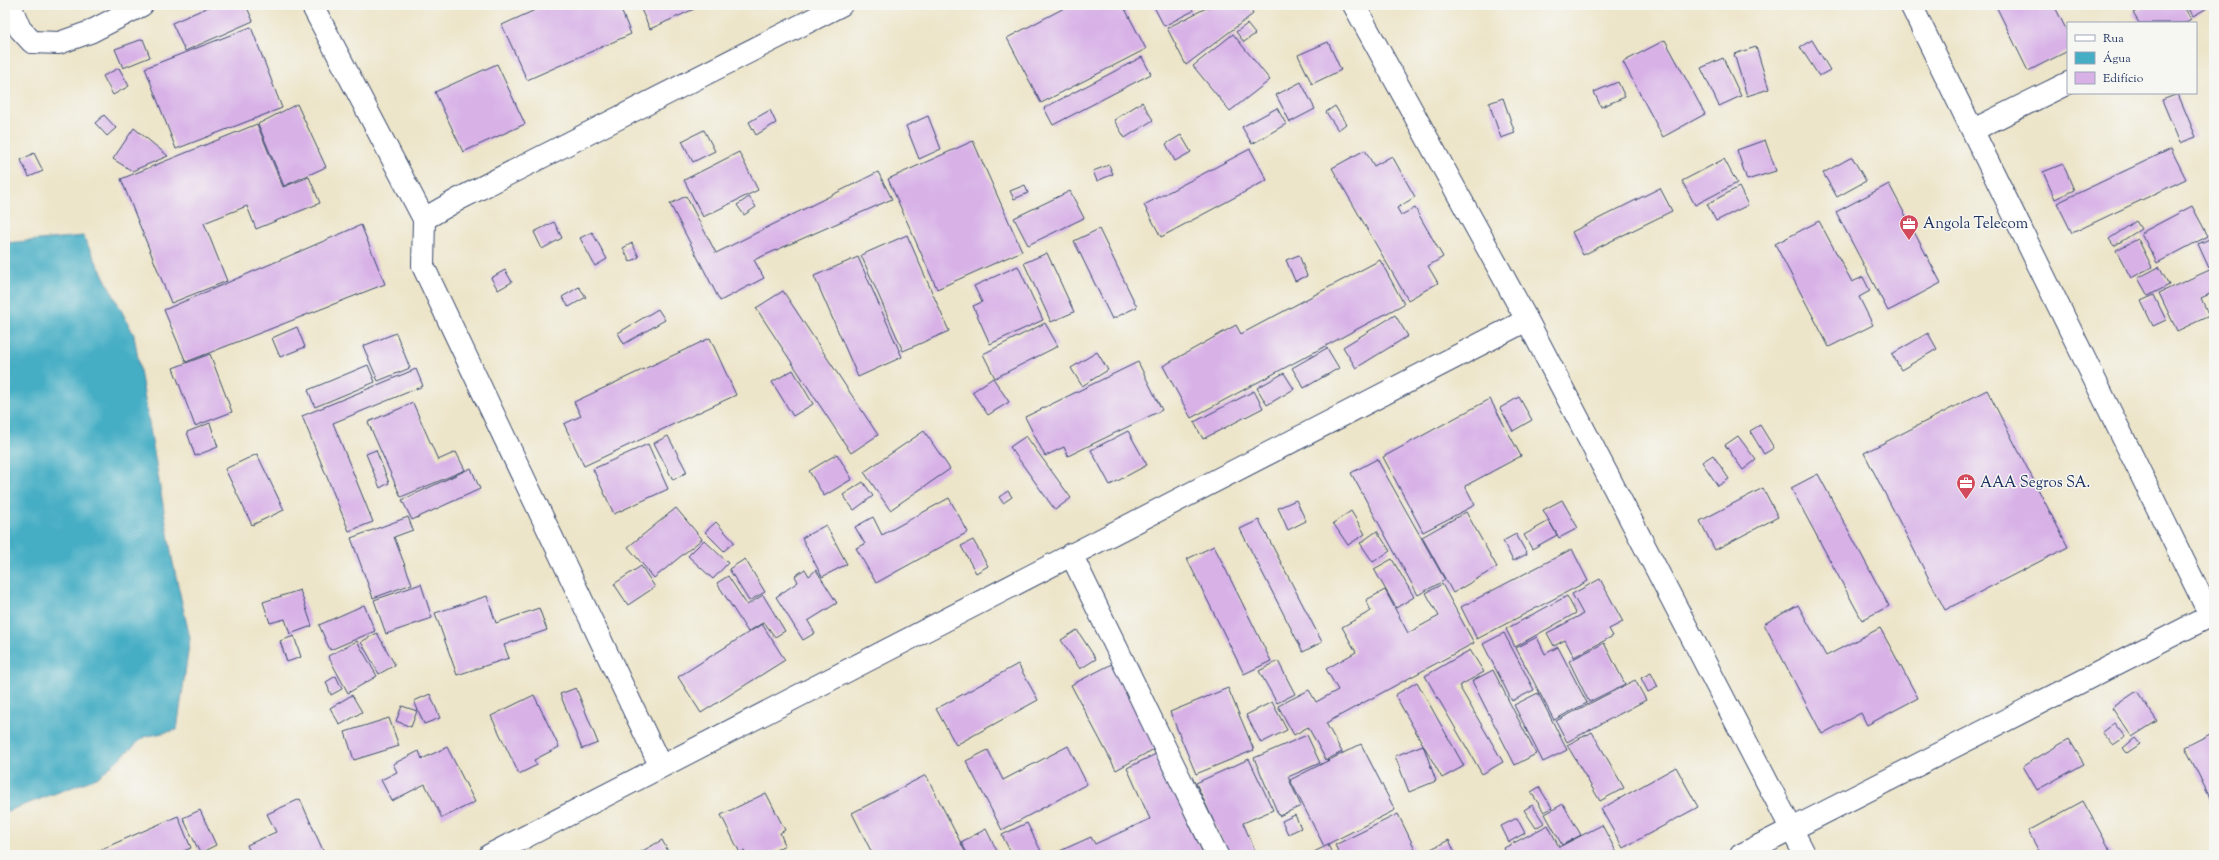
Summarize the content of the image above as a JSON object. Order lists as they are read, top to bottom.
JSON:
{
  "places": {
    "office": ["Angola Telecom", "AAA Segros SA."]
  },
  "legend": ["Rua", "Água", "Edifício"]
}
